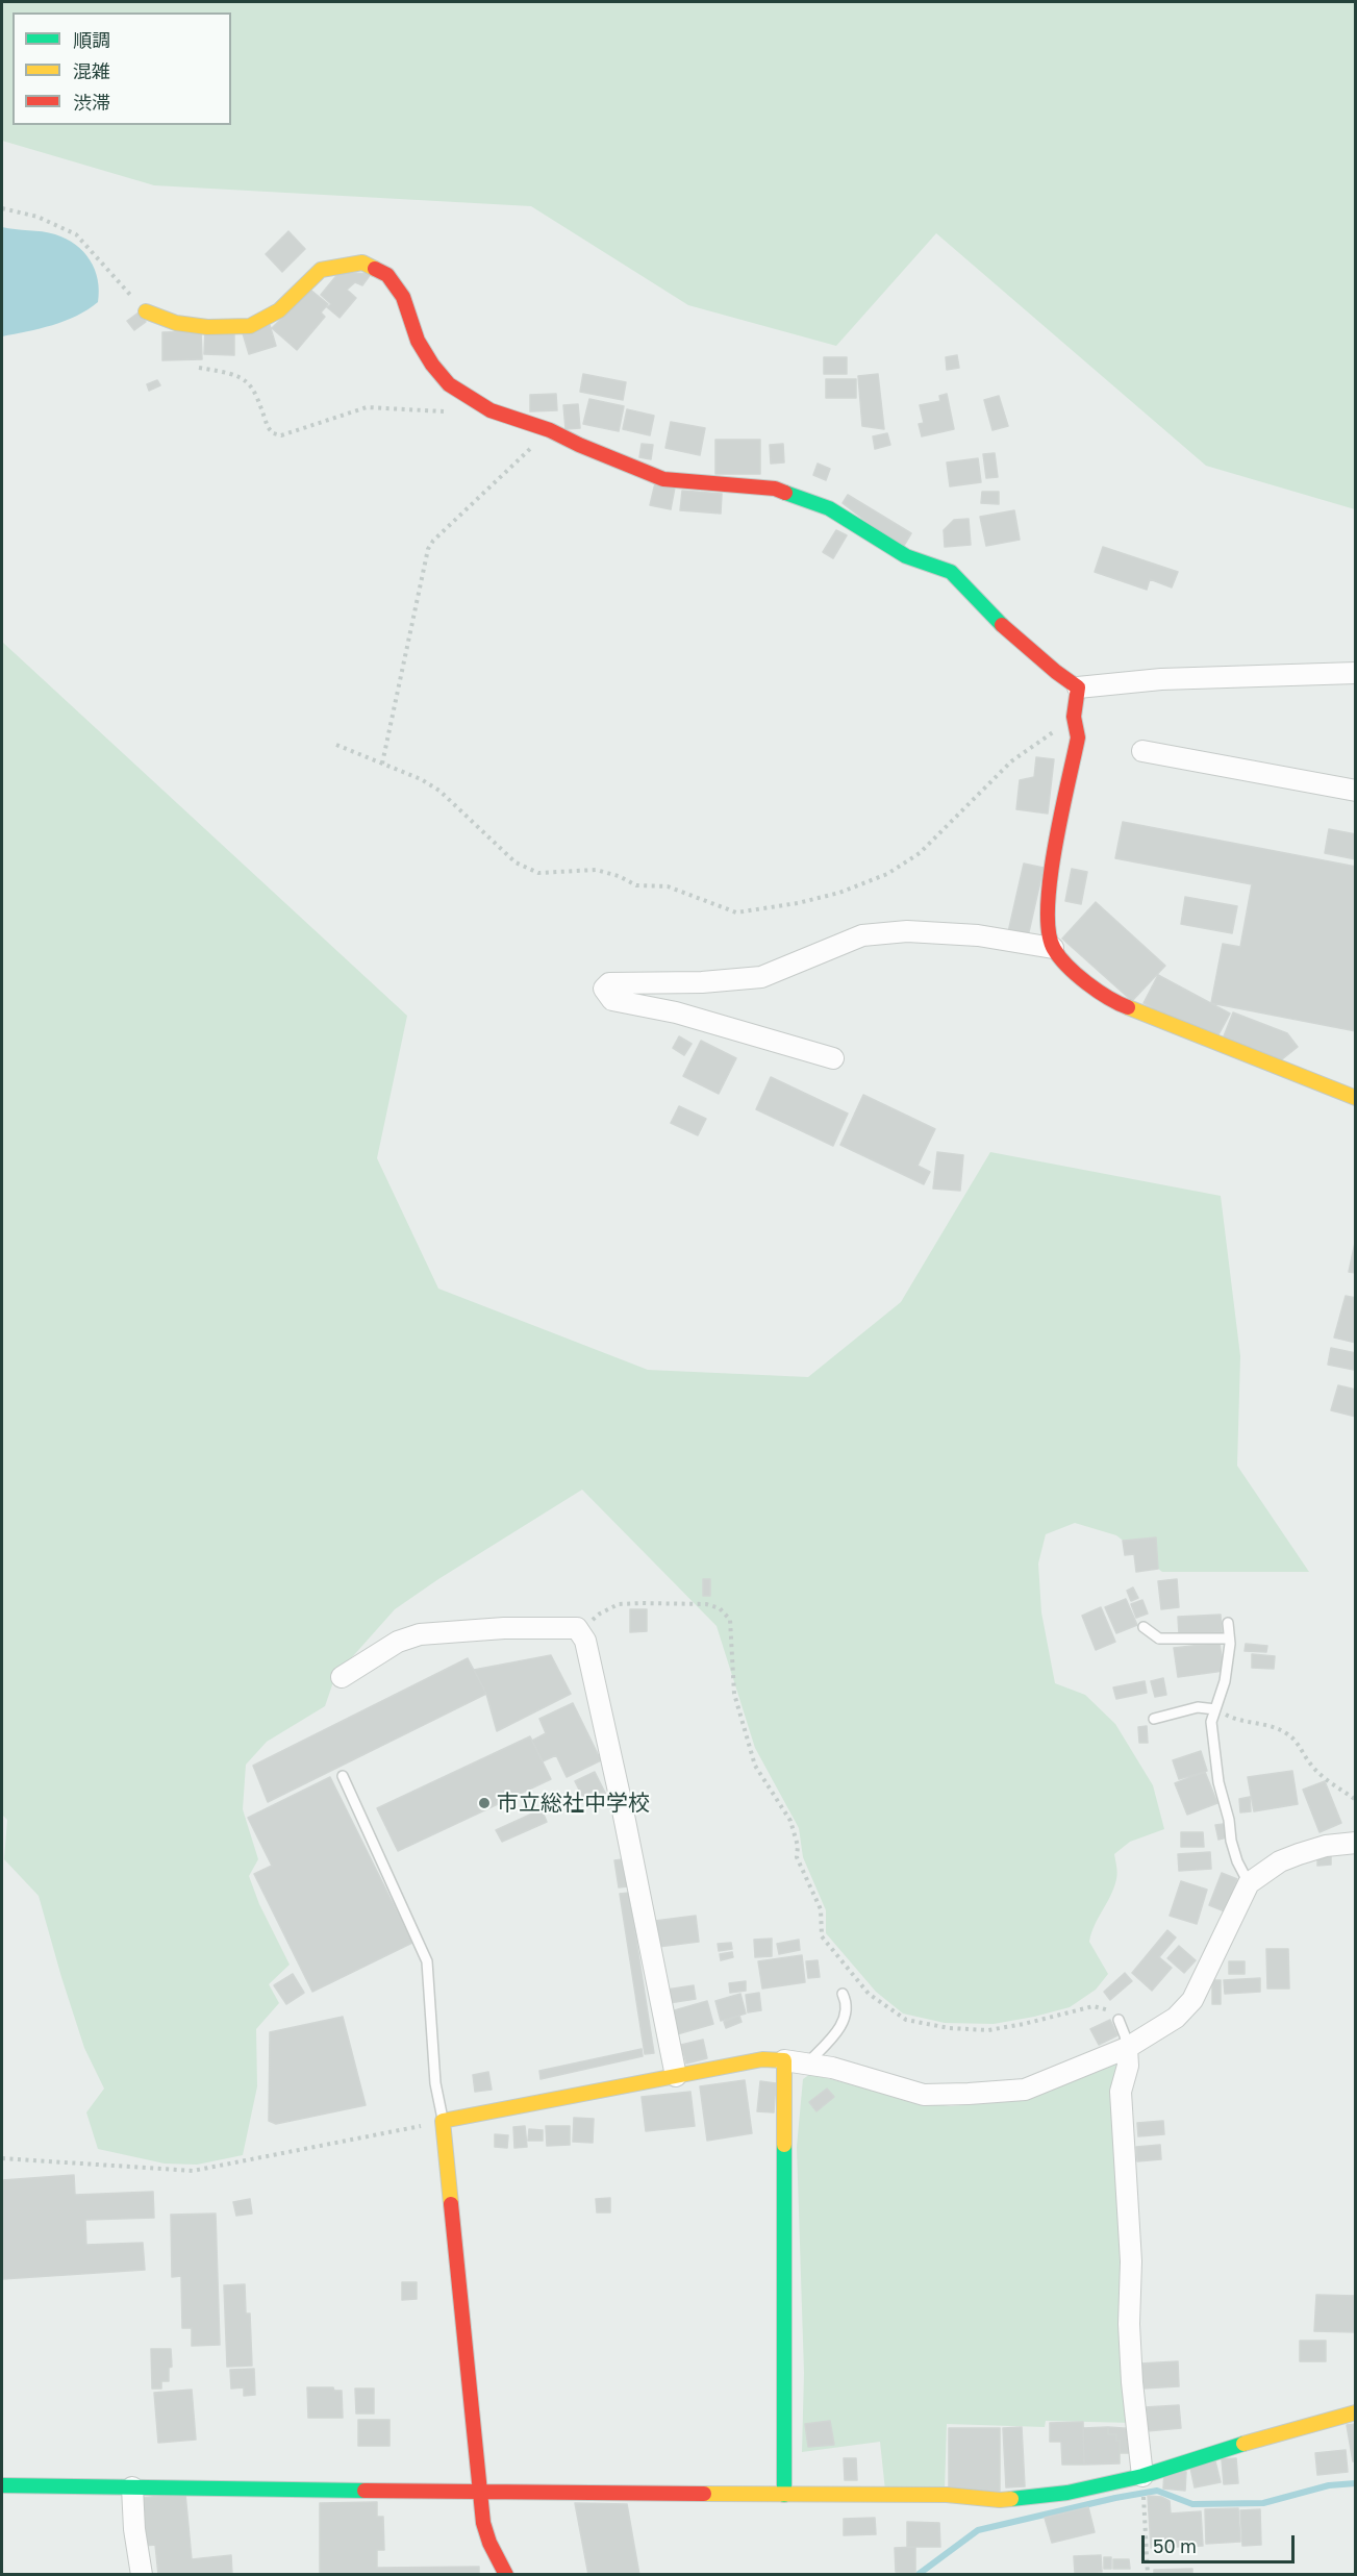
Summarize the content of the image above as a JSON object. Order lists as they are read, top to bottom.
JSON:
{
  "places": ["市立総社中学校"],
  "legend": ["順調", "混雑", "渋滞"],
  "scale_bar": "50 m"
}
